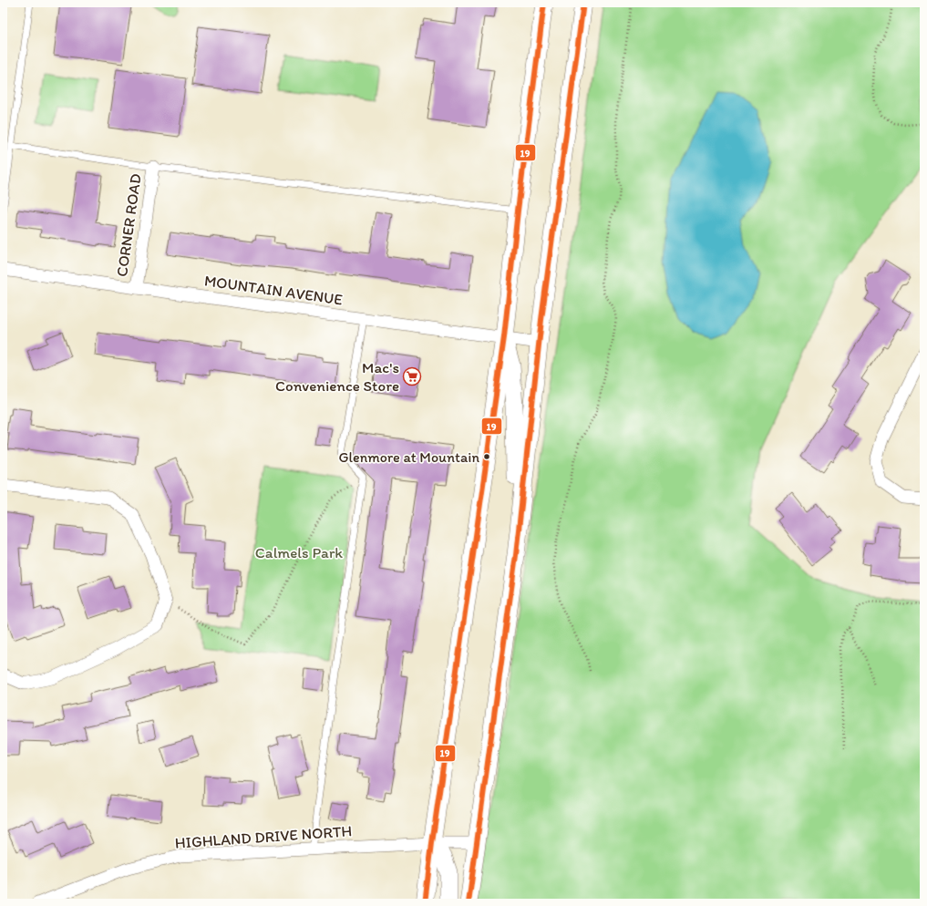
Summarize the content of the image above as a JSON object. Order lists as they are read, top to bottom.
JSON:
{
  "streets": {
    "street": ["CORNER ROAD", "MOUNTAIN AVENUE", "HIGHLAND DRIVE NORTH"]
  },
  "crossings": [
    ["CORNER ROAD", "MOUNTAIN AVENUE"]
  ],
  "parks": ["Calmels Park"],
  "places": {
    "supermarket": ["Mac's Convenience Store"],
    "other": ["Glenmore at Mountain"]
  },
  "lines": ["transit line 19"]
}
